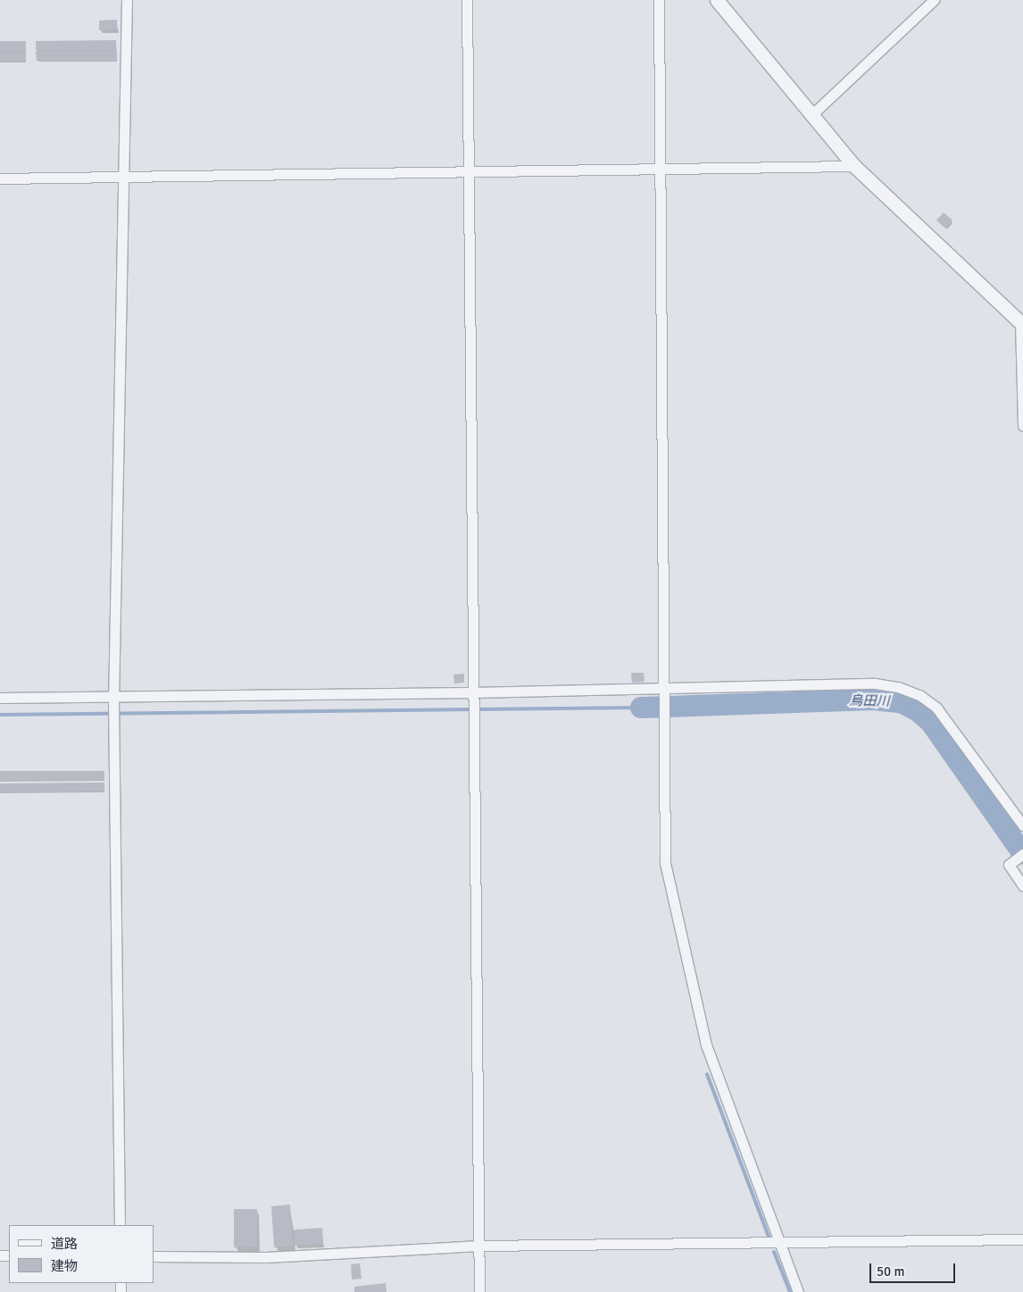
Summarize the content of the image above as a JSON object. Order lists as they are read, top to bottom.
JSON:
{
  "water": ["烏田川"],
  "legend": ["道路", "建物"],
  "scale_bar": "50 m"
}
